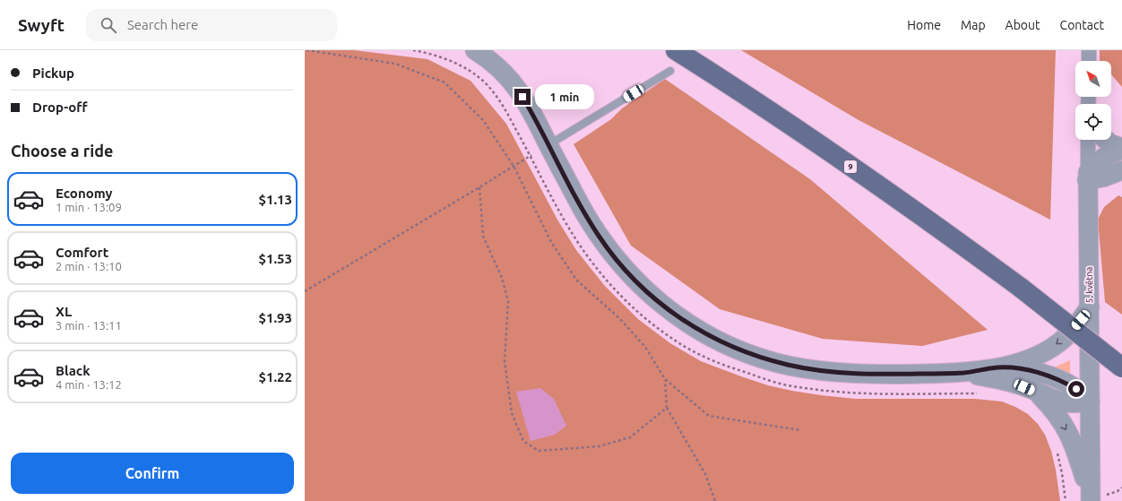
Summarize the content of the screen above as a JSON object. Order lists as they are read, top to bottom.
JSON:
{
  "streets": {
    "main road": ["9"],
    "street": ["5. května"]
  },
  "north": "top left",
  "page": {
    "header": "Swyft",
    "search": "Search here",
    "nav": [
      "Home",
      "Map",
      "About",
      "Contact"
    ],
    "banner": ["Pickup", "Drop-off"],
    "bubble": "1 min",
    "heading": "Choose a ride",
    "list": [
      {
        "name": "Economy",
        "note": "1 min · 13:09",
        "value": "$1.13"
      },
      {
        "name": "Comfort",
        "note": "2 min · 13:10",
        "value": "$1.53"
      },
      {
        "name": "XL",
        "note": "3 min · 13:11",
        "value": "$1.93"
      },
      {
        "name": "Black",
        "note": "4 min · 13:12",
        "value": "$1.22"
      }
    ],
    "buttons": "Confirm"
  }
}
